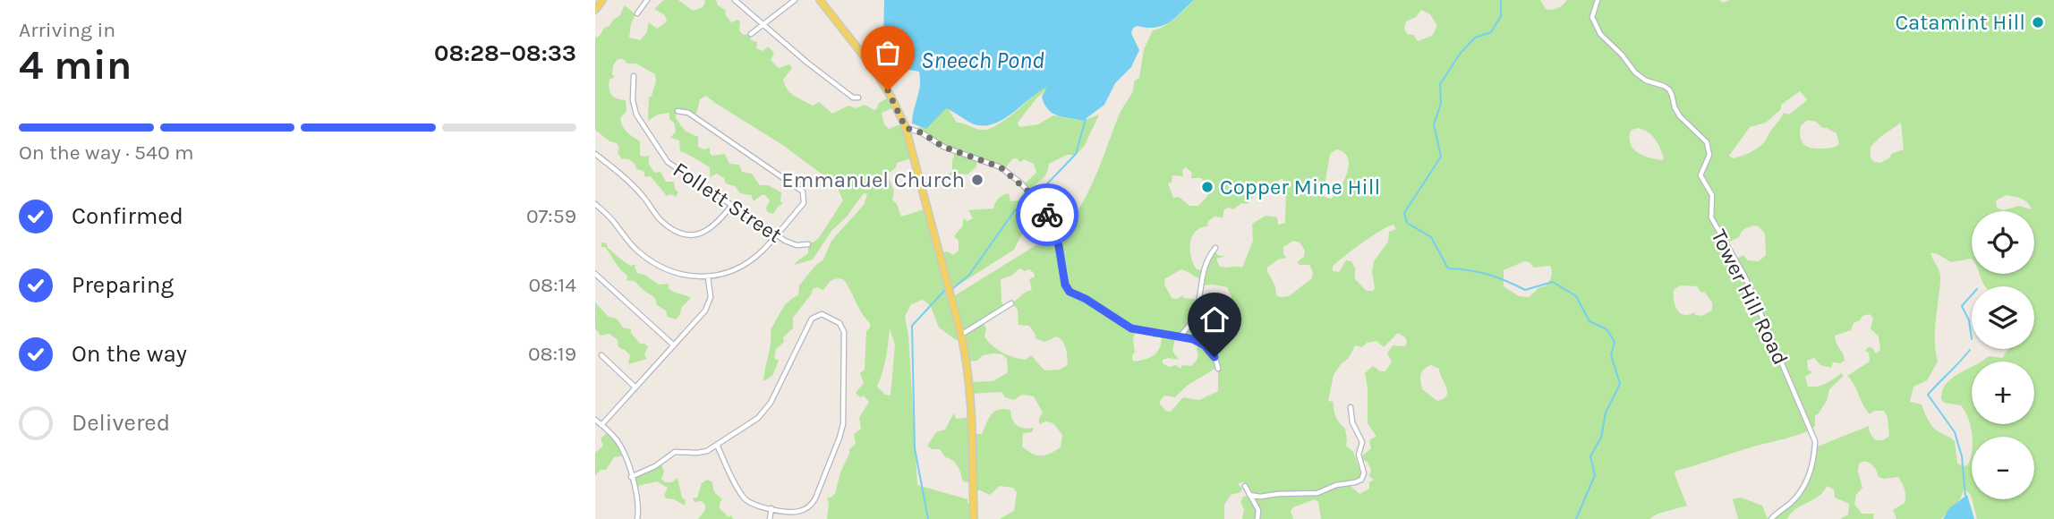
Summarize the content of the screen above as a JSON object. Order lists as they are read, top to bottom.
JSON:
{
  "streets": {
    "street": ["Follett Street", "Tower Hill Road"]
  },
  "water": ["Sneech Pond"],
  "places": ["Catamint Hill", "Emmanuel Church", "Copper Mine Hill"],
  "page": {
    "heading": ["4 min", "Arriving in", "08:28–08:33"],
    "bar": "On the way · 540 m",
    "list": [
      ["Confirmed", "07:59"],
      ["Preparing", "08:14"],
      ["On the way", "08:19"],
      "Delivered"
    ],
    "map_buttons": ["+", "−"]
  }
}
